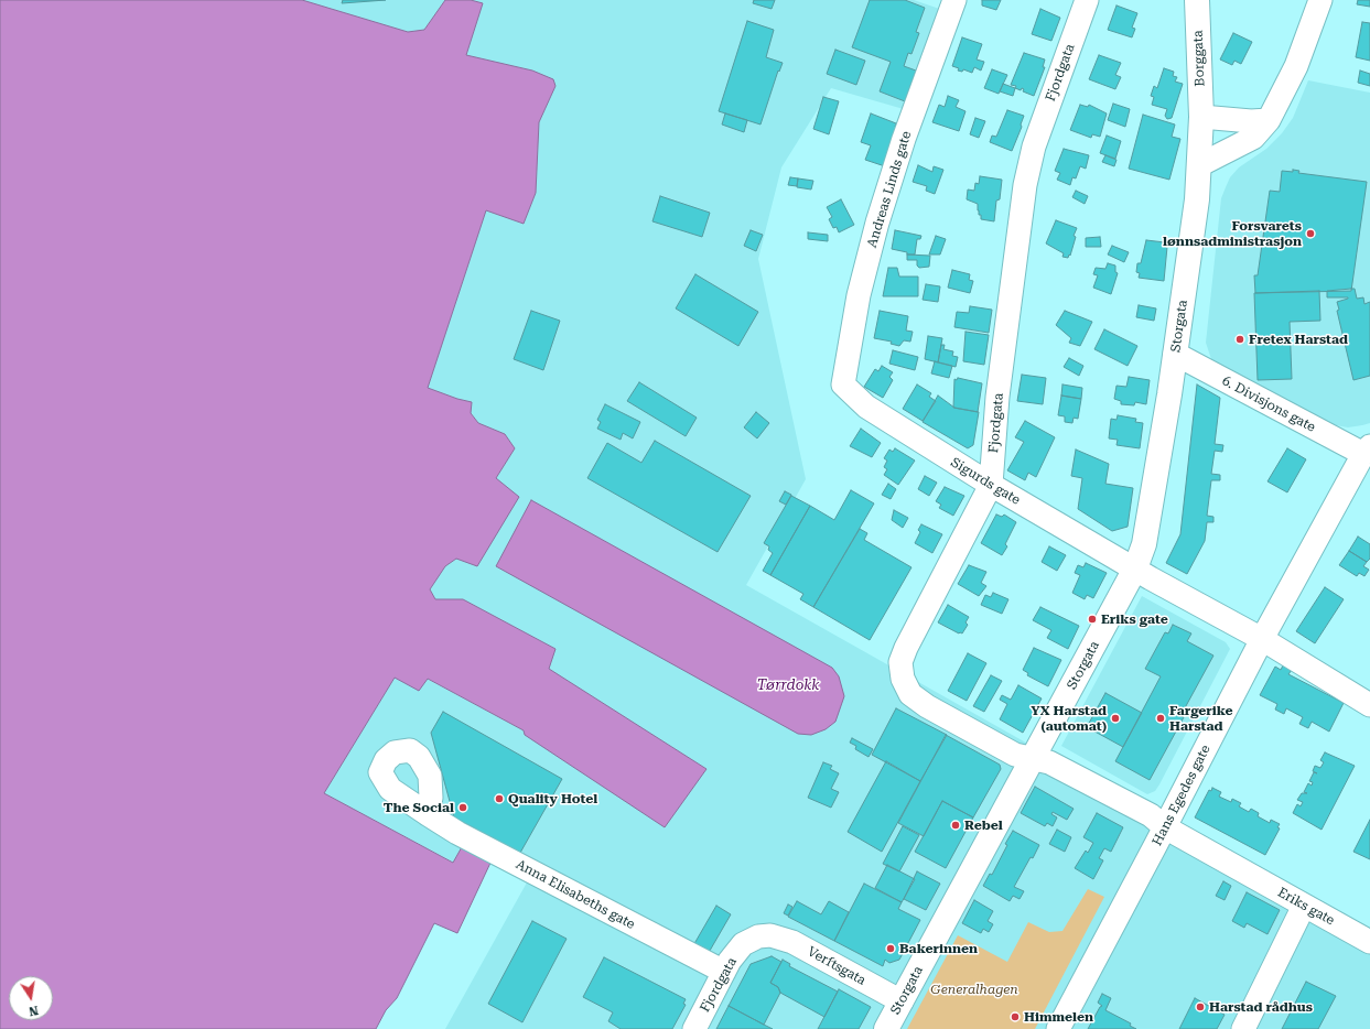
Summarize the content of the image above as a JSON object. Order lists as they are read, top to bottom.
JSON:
{
  "streets": {
    "highway": ["Borggata", "Storgata"],
    "street": [
      "Fjordgata",
      "Andreas Linds gate",
      "6. Divisjons gate",
      "Sigurds gate",
      "Hans Egedes gate",
      "Anna Elisabeths gate",
      "Eriks gate",
      "Verftsgata"
    ]
  },
  "crossings": [
    ["Borggata", "Storgata"],
    ["Fjordgata", "Storgata"],
    ["Fjordgata", "Sigurds gate"],
    ["Fjordgata", "Anna Elisabeths gate"],
    ["Fjordgata", "Eriks gate"],
    ["Fjordgata", "Verftsgata"],
    ["Andreas Linds gate", "Sigurds gate"],
    ["Storgata", "6. Divisjons gate"],
    ["Storgata", "Sigurds gate"],
    ["Storgata", "Eriks gate"],
    ["Storgata", "Verftsgata"],
    ["6. Divisjons gate", "Hans Egedes gate"],
    ["Sigurds gate", "Hans Egedes gate"],
    ["Hans Egedes gate", "Eriks gate"]
  ],
  "water": ["Tørrdokk"],
  "parks": ["Generalhagen"],
  "places": [
    "Forsvarets lønnsadministrasjon",
    "Fretex Harstad",
    "Eriks gate",
    "YX Harstad (automat)",
    "Fargerike Harstad",
    "Quality Hotel",
    "The Social",
    "Rebel",
    "Bakerinnen",
    "Harstad rådhus",
    "Himmelen"
  ],
  "north": "bottom"
}
